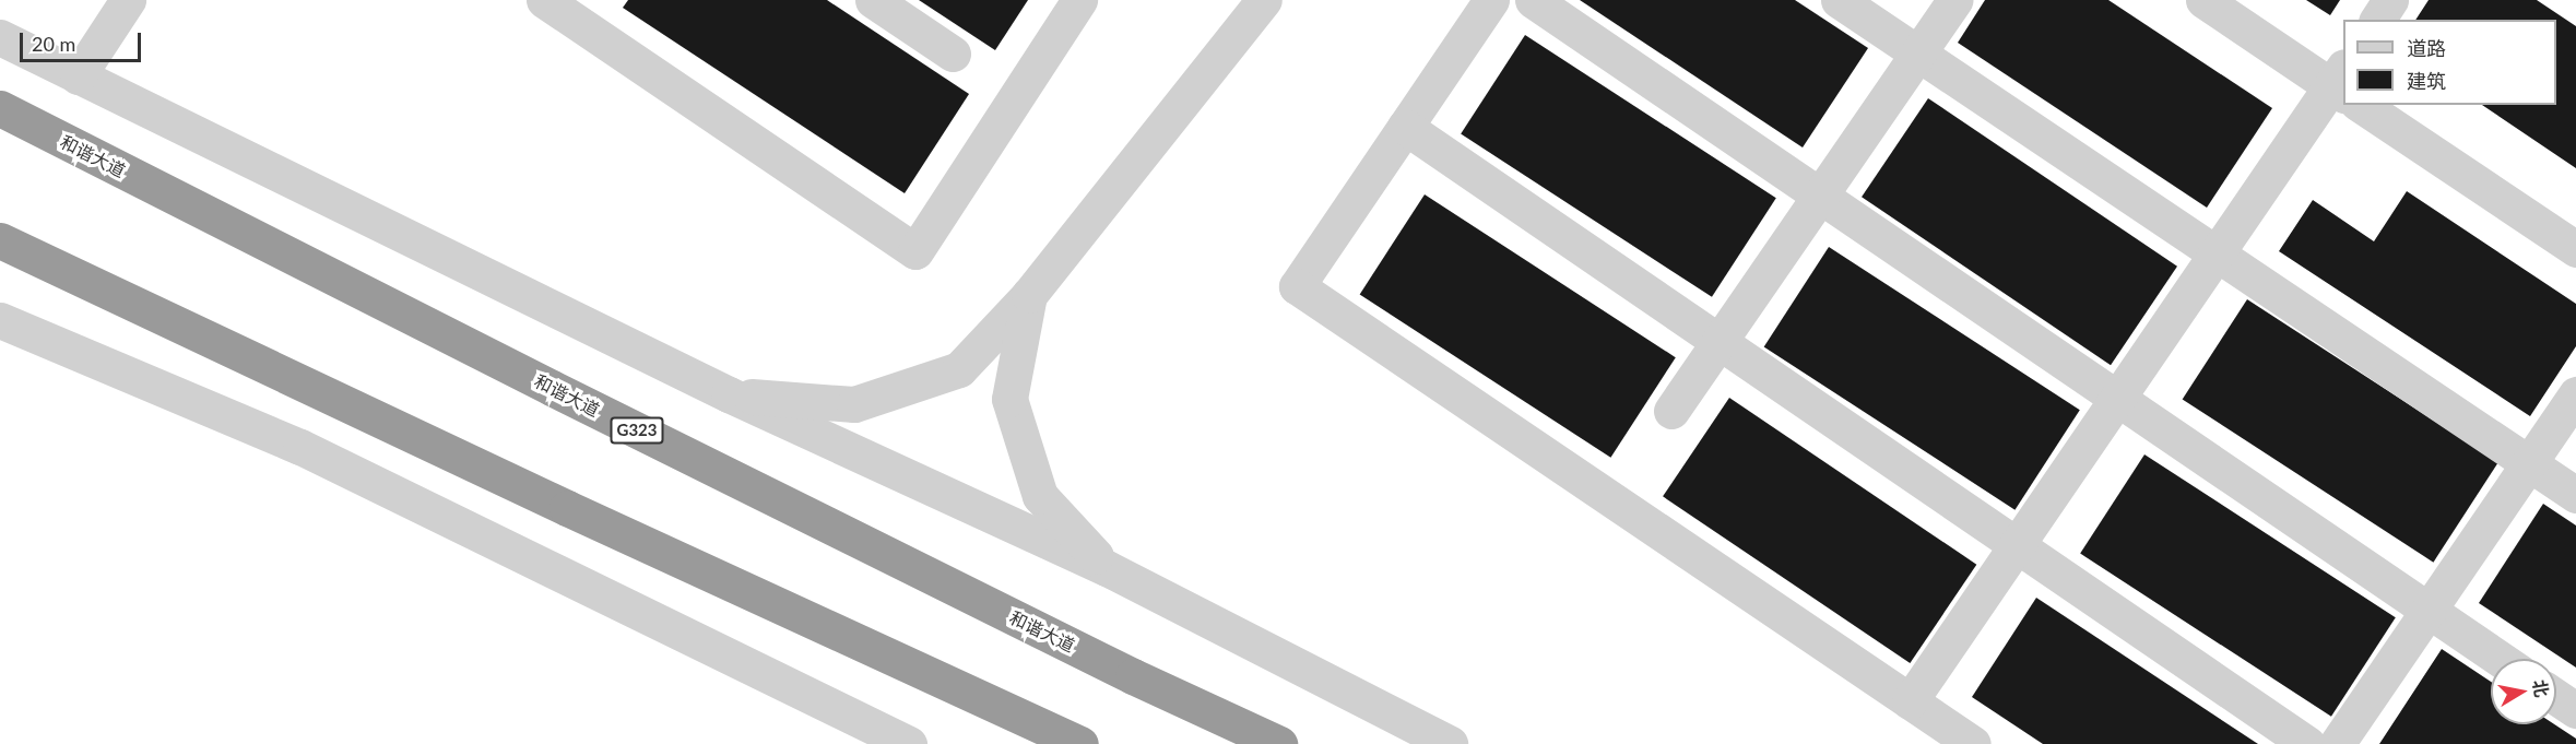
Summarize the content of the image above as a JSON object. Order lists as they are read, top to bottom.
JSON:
{
  "streets": {
    "highway": ["和谐大道", "G323"]
  },
  "legend": ["道路", "建筑"],
  "scale_bar": "20 m",
  "north": "right"
}
